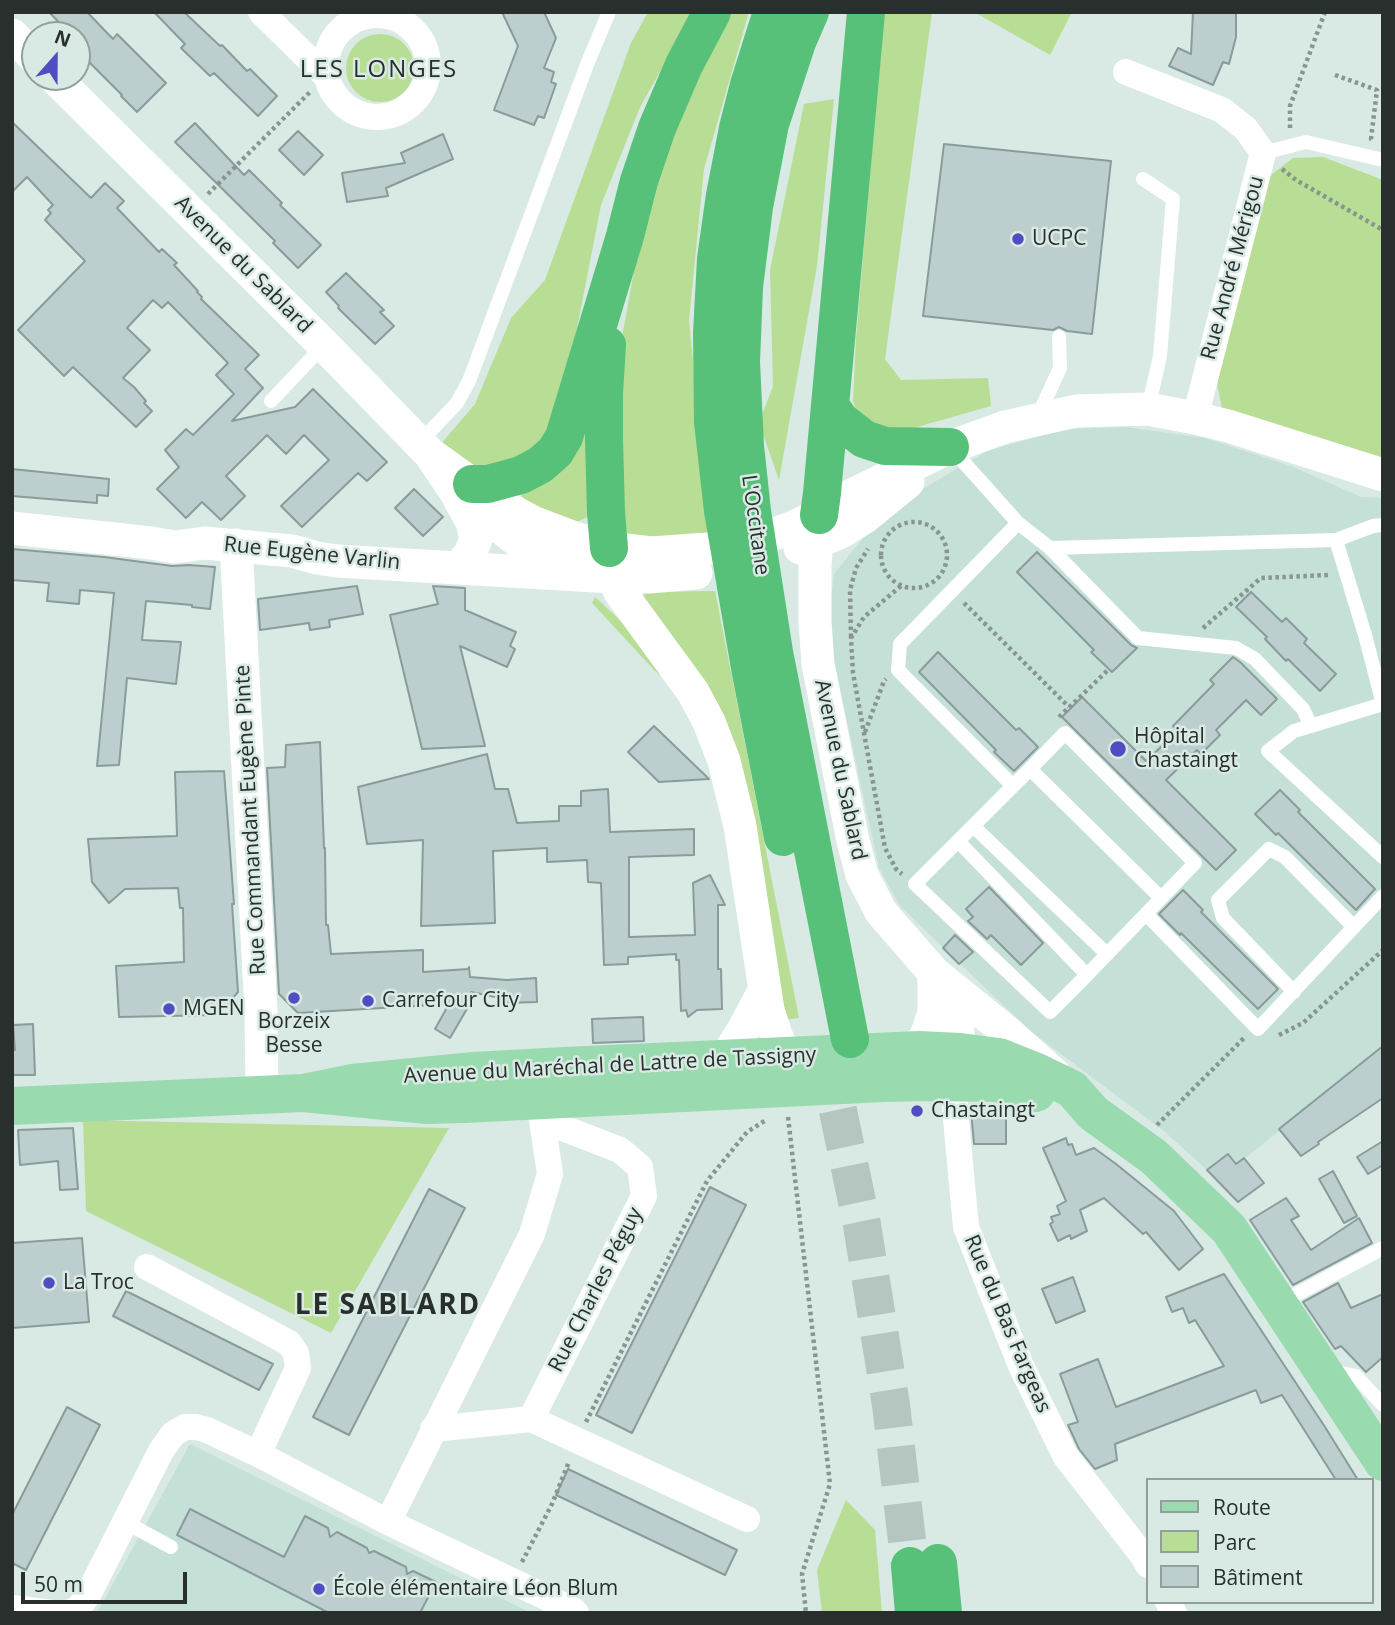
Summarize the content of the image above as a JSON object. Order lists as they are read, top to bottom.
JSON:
{
  "streets": {
    "highway": ["L'Occitane"],
    "main road": ["Avenue du Maréchal de Lattre de Tassigny"],
    "street": [
      "Avenue du Sablard",
      "Rue André Mérigou",
      "Rue Eugène Varlin",
      "Rue Commandant Eugène Pinte",
      "Rue Charles Péguy",
      "Rue du Bas Fargeas"
    ]
  },
  "crossings": [
    ["Avenue du Sablard", "Rue Eugène Varlin"],
    ["Avenue du Sablard", "Avenue du Maréchal de Lattre de Tassigny"],
    ["L'Occitane", "Avenue du Maréchal de Lattre de Tassigny"],
    ["Rue Eugène Varlin", "Rue Commandant Eugène Pinte"],
    ["Rue Commandant Eugène Pinte", "Avenue du Maréchal de Lattre de Tassigny"],
    ["Avenue du Maréchal de Lattre de Tassigny", "Rue Charles Péguy"],
    ["Avenue du Maréchal de Lattre de Tassigny", "Rue du Bas Fargeas"]
  ],
  "districts": ["LES LONGES", "LE SABLARD"],
  "places": [
    "UCPC",
    "Hôpital Chastaingt",
    "Borzeix Besse",
    "Carrefour City",
    "MGEN",
    "Chastaingt",
    "La Troc",
    "École élémentaire Léon Blum"
  ],
  "legend": ["Route", "Parc", "Bâtiment"],
  "scale_bar": "50 m",
  "north": "top"
}
